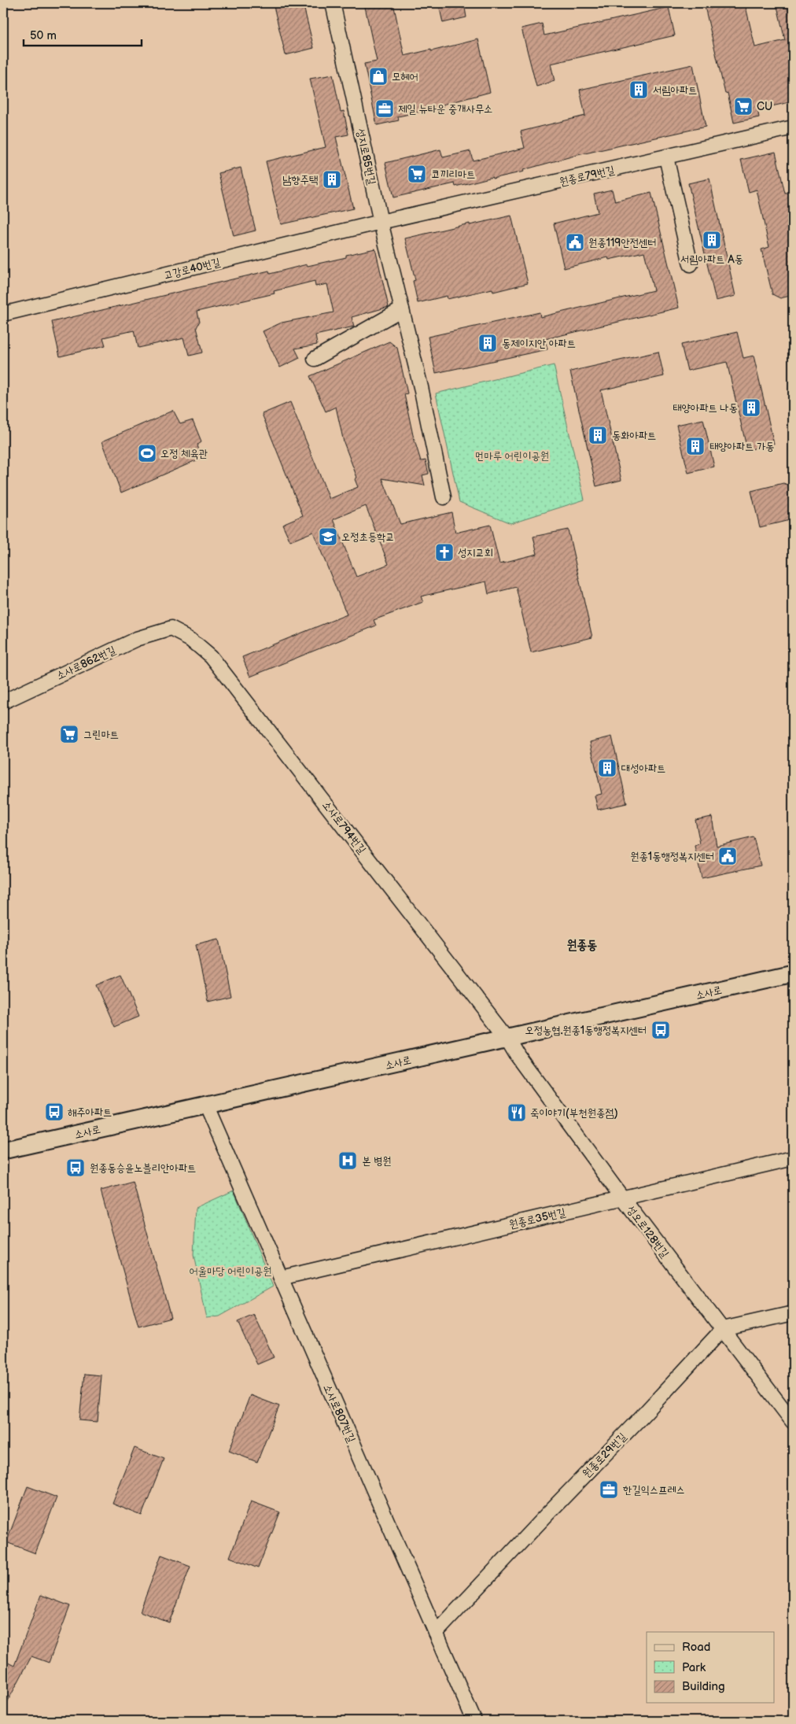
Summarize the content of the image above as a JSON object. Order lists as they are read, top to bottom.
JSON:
{
  "streets": {
    "street": [
      "성지로85번길",
      "원종로79번길",
      "고강로40번길",
      "소사로862번길",
      "소사로794번길",
      "소사로",
      "원종로35번길",
      "성오로128번길",
      "소사로807번길",
      "원종로29번길"
    ]
  },
  "crossings": [
    ["성지로85번길", "원종로79번길"],
    ["성지로85번길", "고강로40번길"],
    ["원종로79번길", "고강로40번길"],
    ["소사로862번길", "소사로794번길"],
    ["소사로794번길", "소사로"],
    ["소사로794번길", "성오로128번길"],
    ["소사로", "성오로128번길"],
    ["소사로", "소사로807번길"],
    ["원종로35번길", "성오로128번길"],
    ["원종로35번길", "소사로807번길"],
    ["성오로128번길", "원종로29번길"],
    ["소사로807번길", "원종로29번길"]
  ],
  "districts": ["원종동"],
  "parks": ["먼마루 어린이공원", "어울마당 어린이공원"],
  "places": {
    "shop": ["모헤어"],
    "building": [
      "서림아파트",
      "남향주택",
      "서림아파트 A동",
      "동제이지안 아파트",
      "태양아파트 나동",
      "동화아파트",
      "태양아파트 가동",
      "대성아파트"
    ],
    "supermarket": ["CU", "코끼리마트", "그린마트"],
    "office": ["제일 뉴타운 중개사무소", "한길익스프레스"],
    "public building": ["원종119안전센터", "원종1동행정복지센터"],
    "sports": ["오정 체육관"],
    "school or university": ["오정초등학교"],
    "church": ["성지교회"],
    "bus stop": ["오정농협.원종1동행정복지센터", "해주아파트", "원종동승윤노블리안아파트"],
    "restaurant": ["죽이야기(부천원종점)"],
    "hospital": ["본 병원"]
  },
  "legend": ["Road", "Park", "Building"],
  "scale_bar": "50 m"
}
